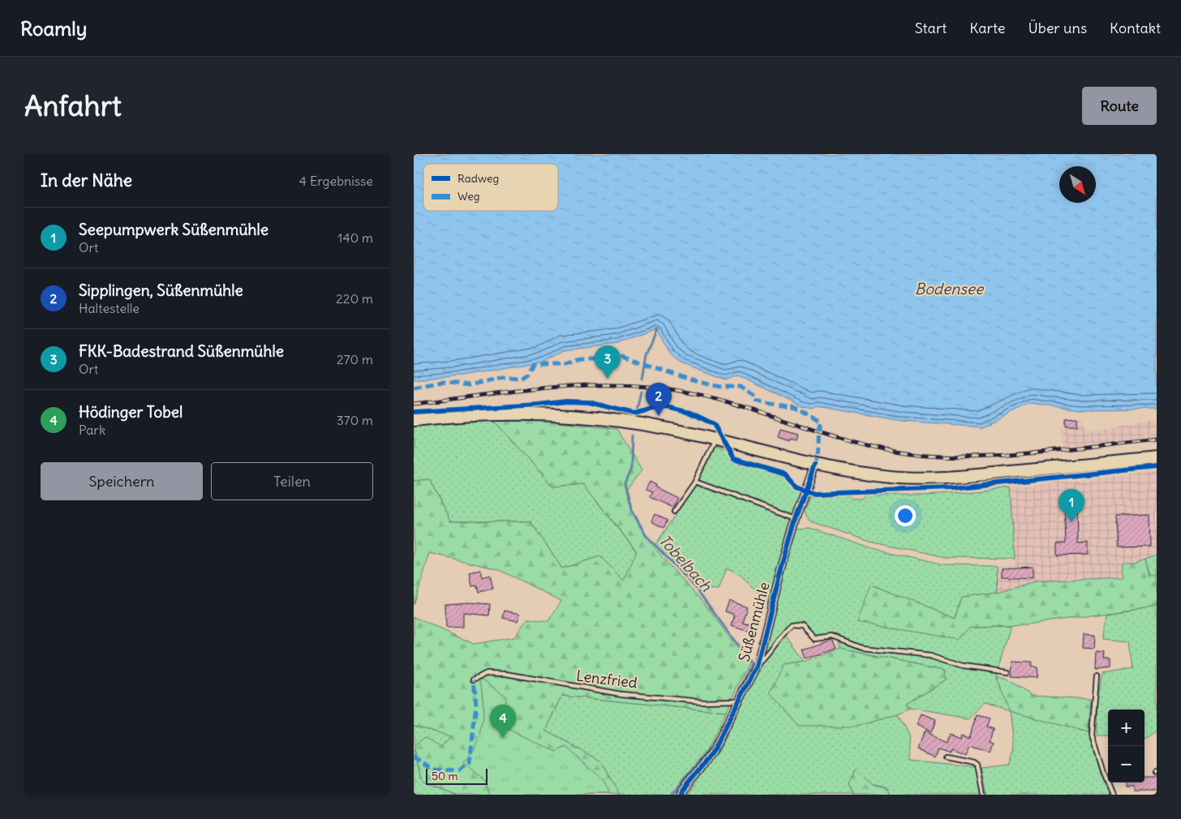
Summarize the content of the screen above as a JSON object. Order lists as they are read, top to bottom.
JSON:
{
  "streets": {
    "street": ["Süßenmühle"],
    "lane": ["Lenzfried"]
  },
  "crossings": [
    ["Süßenmühle", "Lenzfried"]
  ],
  "water": ["Bodensee", "Tobelbach"],
  "legend": ["Radweg", "Weg"],
  "scale_bar": "50 m",
  "north": "bottom right",
  "page": {
    "header": "Roamly",
    "nav": [
      "Start",
      "Karte",
      "Über uns",
      "Kontakt"
    ],
    "buttons": [
      "Route",
      ["Speichern", "Teilen"]
    ],
    "title": "Anfahrt",
    "heading": ["In der Nähe", "4 Ergebnisse"],
    "list": [
      {
        "mark": "1",
        "name": "Seepumpwerk Süßenmühle",
        "note": "Ort",
        "value": "140 m"
      },
      {
        "mark": "2",
        "name": "Sipplingen, Süßenmühle",
        "note": "Haltestelle",
        "value": "220 m"
      },
      {
        "mark": "3",
        "name": "FKK-Badestrand Süßenmühle",
        "note": "Ort",
        "value": "270 m"
      },
      {
        "mark": "4",
        "name": "Hödinger Tobel",
        "note": "Park",
        "value": "370 m"
      }
    ],
    "pins": [
      "3",
      "2",
      "1",
      "4"
    ],
    "map_buttons": ["+", "−"],
    "scale": "50 m"
  }
}
